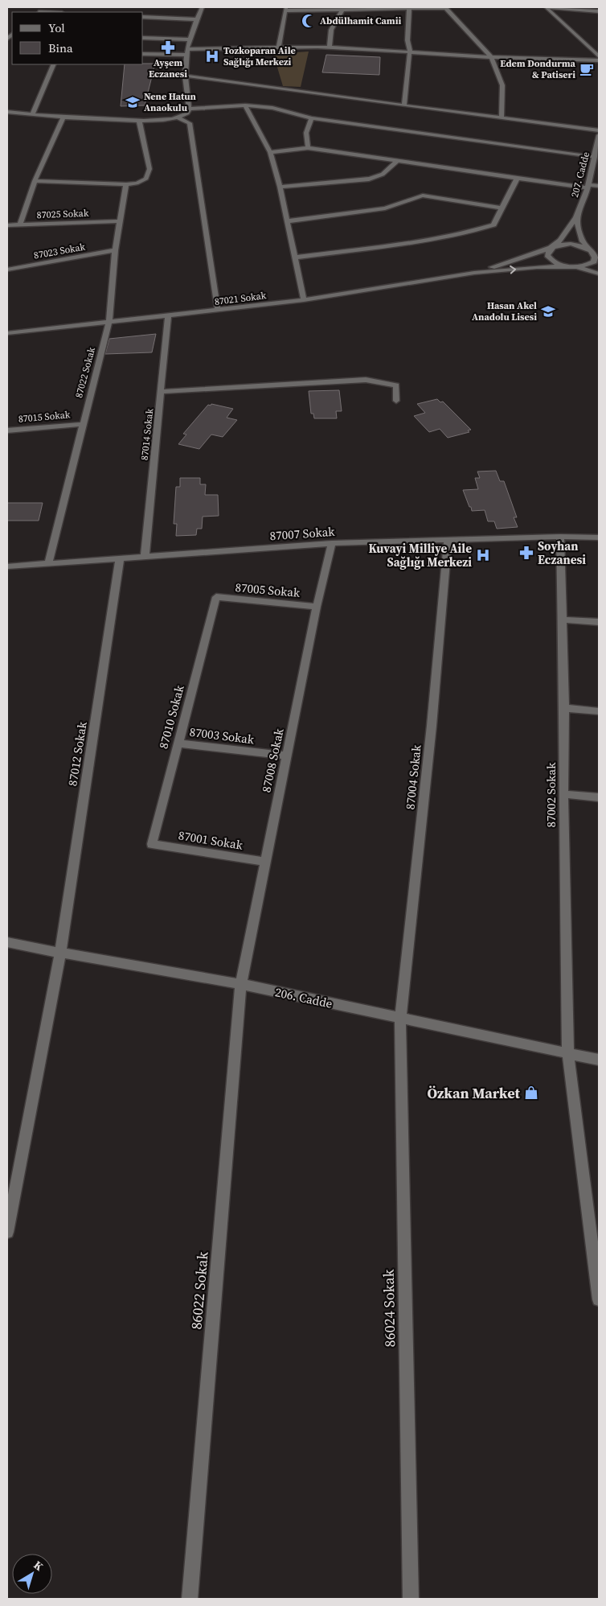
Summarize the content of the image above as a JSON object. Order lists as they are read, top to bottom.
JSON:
{
  "streets": {
    "street": [
      "207. Cadde",
      "87025 Sokak",
      "87023 Sokak",
      "87021 Sokak",
      "87022 Sokak",
      "87015 Sokak",
      "87014 Sokak",
      "87007 Sokak",
      "87005 Sokak",
      "87010 Sokak",
      "87003 Sokak",
      "87012 Sokak",
      "87008 Sokak",
      "87004 Sokak",
      "87002 Sokak",
      "87001 Sokak",
      "206. Cadde",
      "86022 Sokak",
      "86024 Sokak"
    ]
  },
  "crossings": [
    ["87025 Sokak", "87022 Sokak"],
    ["87023 Sokak", "87022 Sokak"],
    ["87021 Sokak", "87022 Sokak"],
    ["87021 Sokak", "87014 Sokak"],
    ["87022 Sokak", "87015 Sokak"],
    ["87022 Sokak", "87007 Sokak"],
    ["87014 Sokak", "87007 Sokak"],
    ["87007 Sokak", "87012 Sokak"],
    ["87007 Sokak", "87008 Sokak"],
    ["87007 Sokak", "87004 Sokak"],
    ["87007 Sokak", "87002 Sokak"],
    ["87005 Sokak", "87010 Sokak"],
    ["87005 Sokak", "87008 Sokak"],
    ["87010 Sokak", "87003 Sokak"],
    ["87010 Sokak", "87001 Sokak"],
    ["87003 Sokak", "87008 Sokak"],
    ["87012 Sokak", "206. Cadde"],
    ["87008 Sokak", "87001 Sokak"],
    ["87008 Sokak", "206. Cadde"],
    ["87008 Sokak", "86022 Sokak"],
    ["87004 Sokak", "206. Cadde"],
    ["87004 Sokak", "86024 Sokak"],
    ["87002 Sokak", "206. Cadde"],
    ["206. Cadde", "86022 Sokak"],
    ["206. Cadde", "86024 Sokak"]
  ],
  "places": {
    "mosque": ["Abdülhamit Camii"],
    "pharmacy": ["Ayşem Eczanesi", "Soyhan Eczanesi"],
    "hospital": ["Tozkoparan Aile Sağlığı Merkezi", "Kuvayi Milliye Aile Sağlığı Merkezi"],
    "cafe": ["Edem Dondurma & Patiseri"],
    "school or university": ["Nene Hatun Anaokulu", "Hasan Akel Anadolu Lisesi"],
    "shop": ["Özkan Market"]
  },
  "legend": ["Yol", "Bina"],
  "north": "top right"
}
